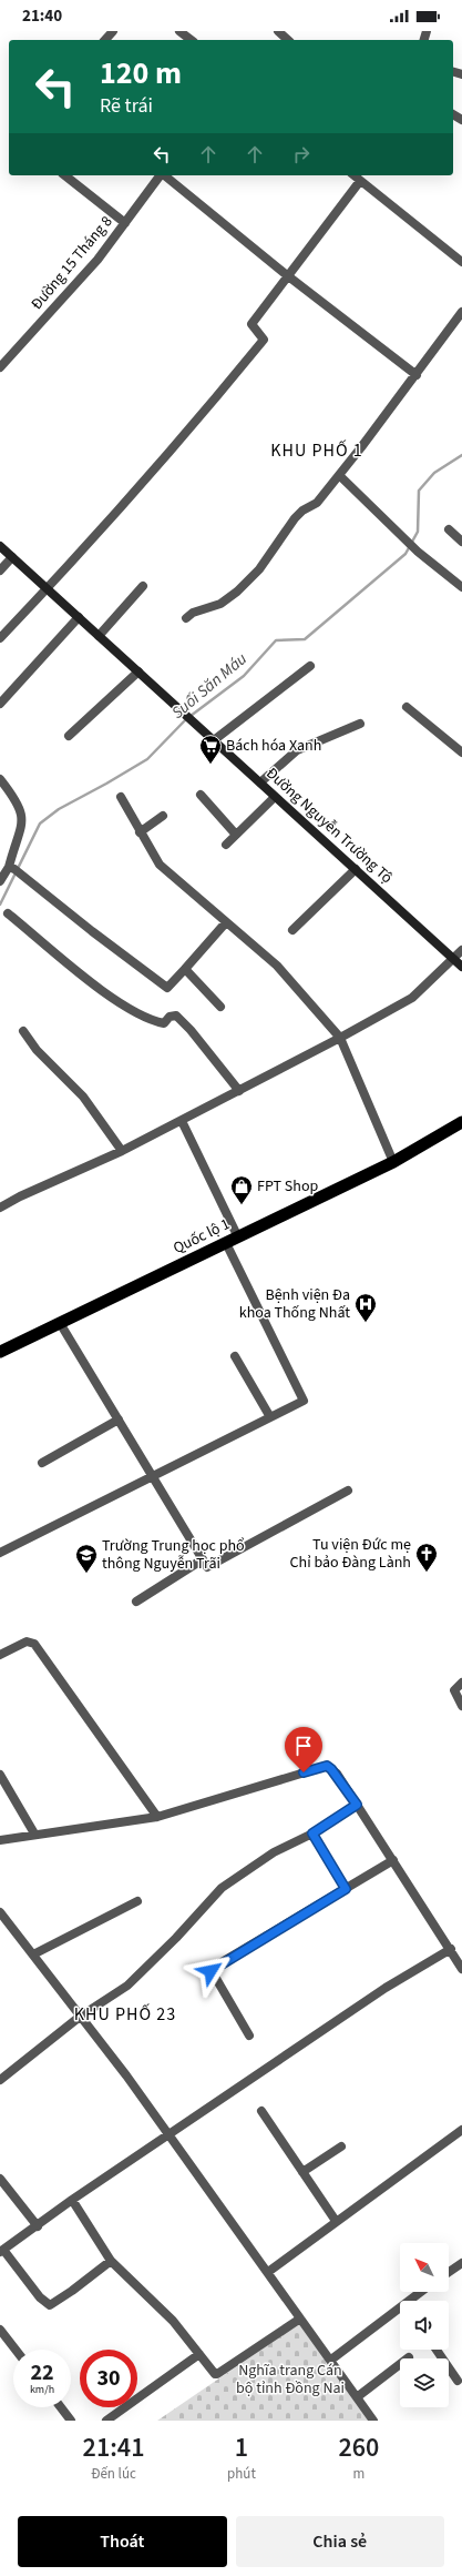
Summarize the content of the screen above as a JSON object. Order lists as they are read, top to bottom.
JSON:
{
  "streets": {
    "highway": ["Quốc lộ 1"],
    "main road": ["Đường Nguyễn Trường Tộ"],
    "street": ["Đường 15 Tháng 8"]
  },
  "districts": ["KHU PHỐ 1", "KHU PHỐ 23"],
  "water": ["Suối Săn Máu"],
  "parks": ["Nghĩa trang Cán bộ tỉnh Đồng Nai"],
  "places": {
    "supermarket": ["Bách hóa Xanh"],
    "shop": ["FPT Shop"],
    "hospital": ["Bệnh viện Đa khoa Thống Nhất"],
    "church": ["Tu viện Đức mẹ Chỉ bảo Đàng Lành"],
    "school or university": ["Trường Trung học phổ thông Nguyễn Trãi"]
  },
  "north": "top left",
  "page": {
    "status": "21:40",
    "turn": ["120 m", "Rẽ trái"],
    "speed": "22 km/h",
    "limit": "30",
    "eta": [
      "21:41",
      "Đến lúc",
      "1",
      "phút",
      "260",
      "m"
    ],
    "buttons": ["Thoát", "Chia sẻ"]
  }
}
